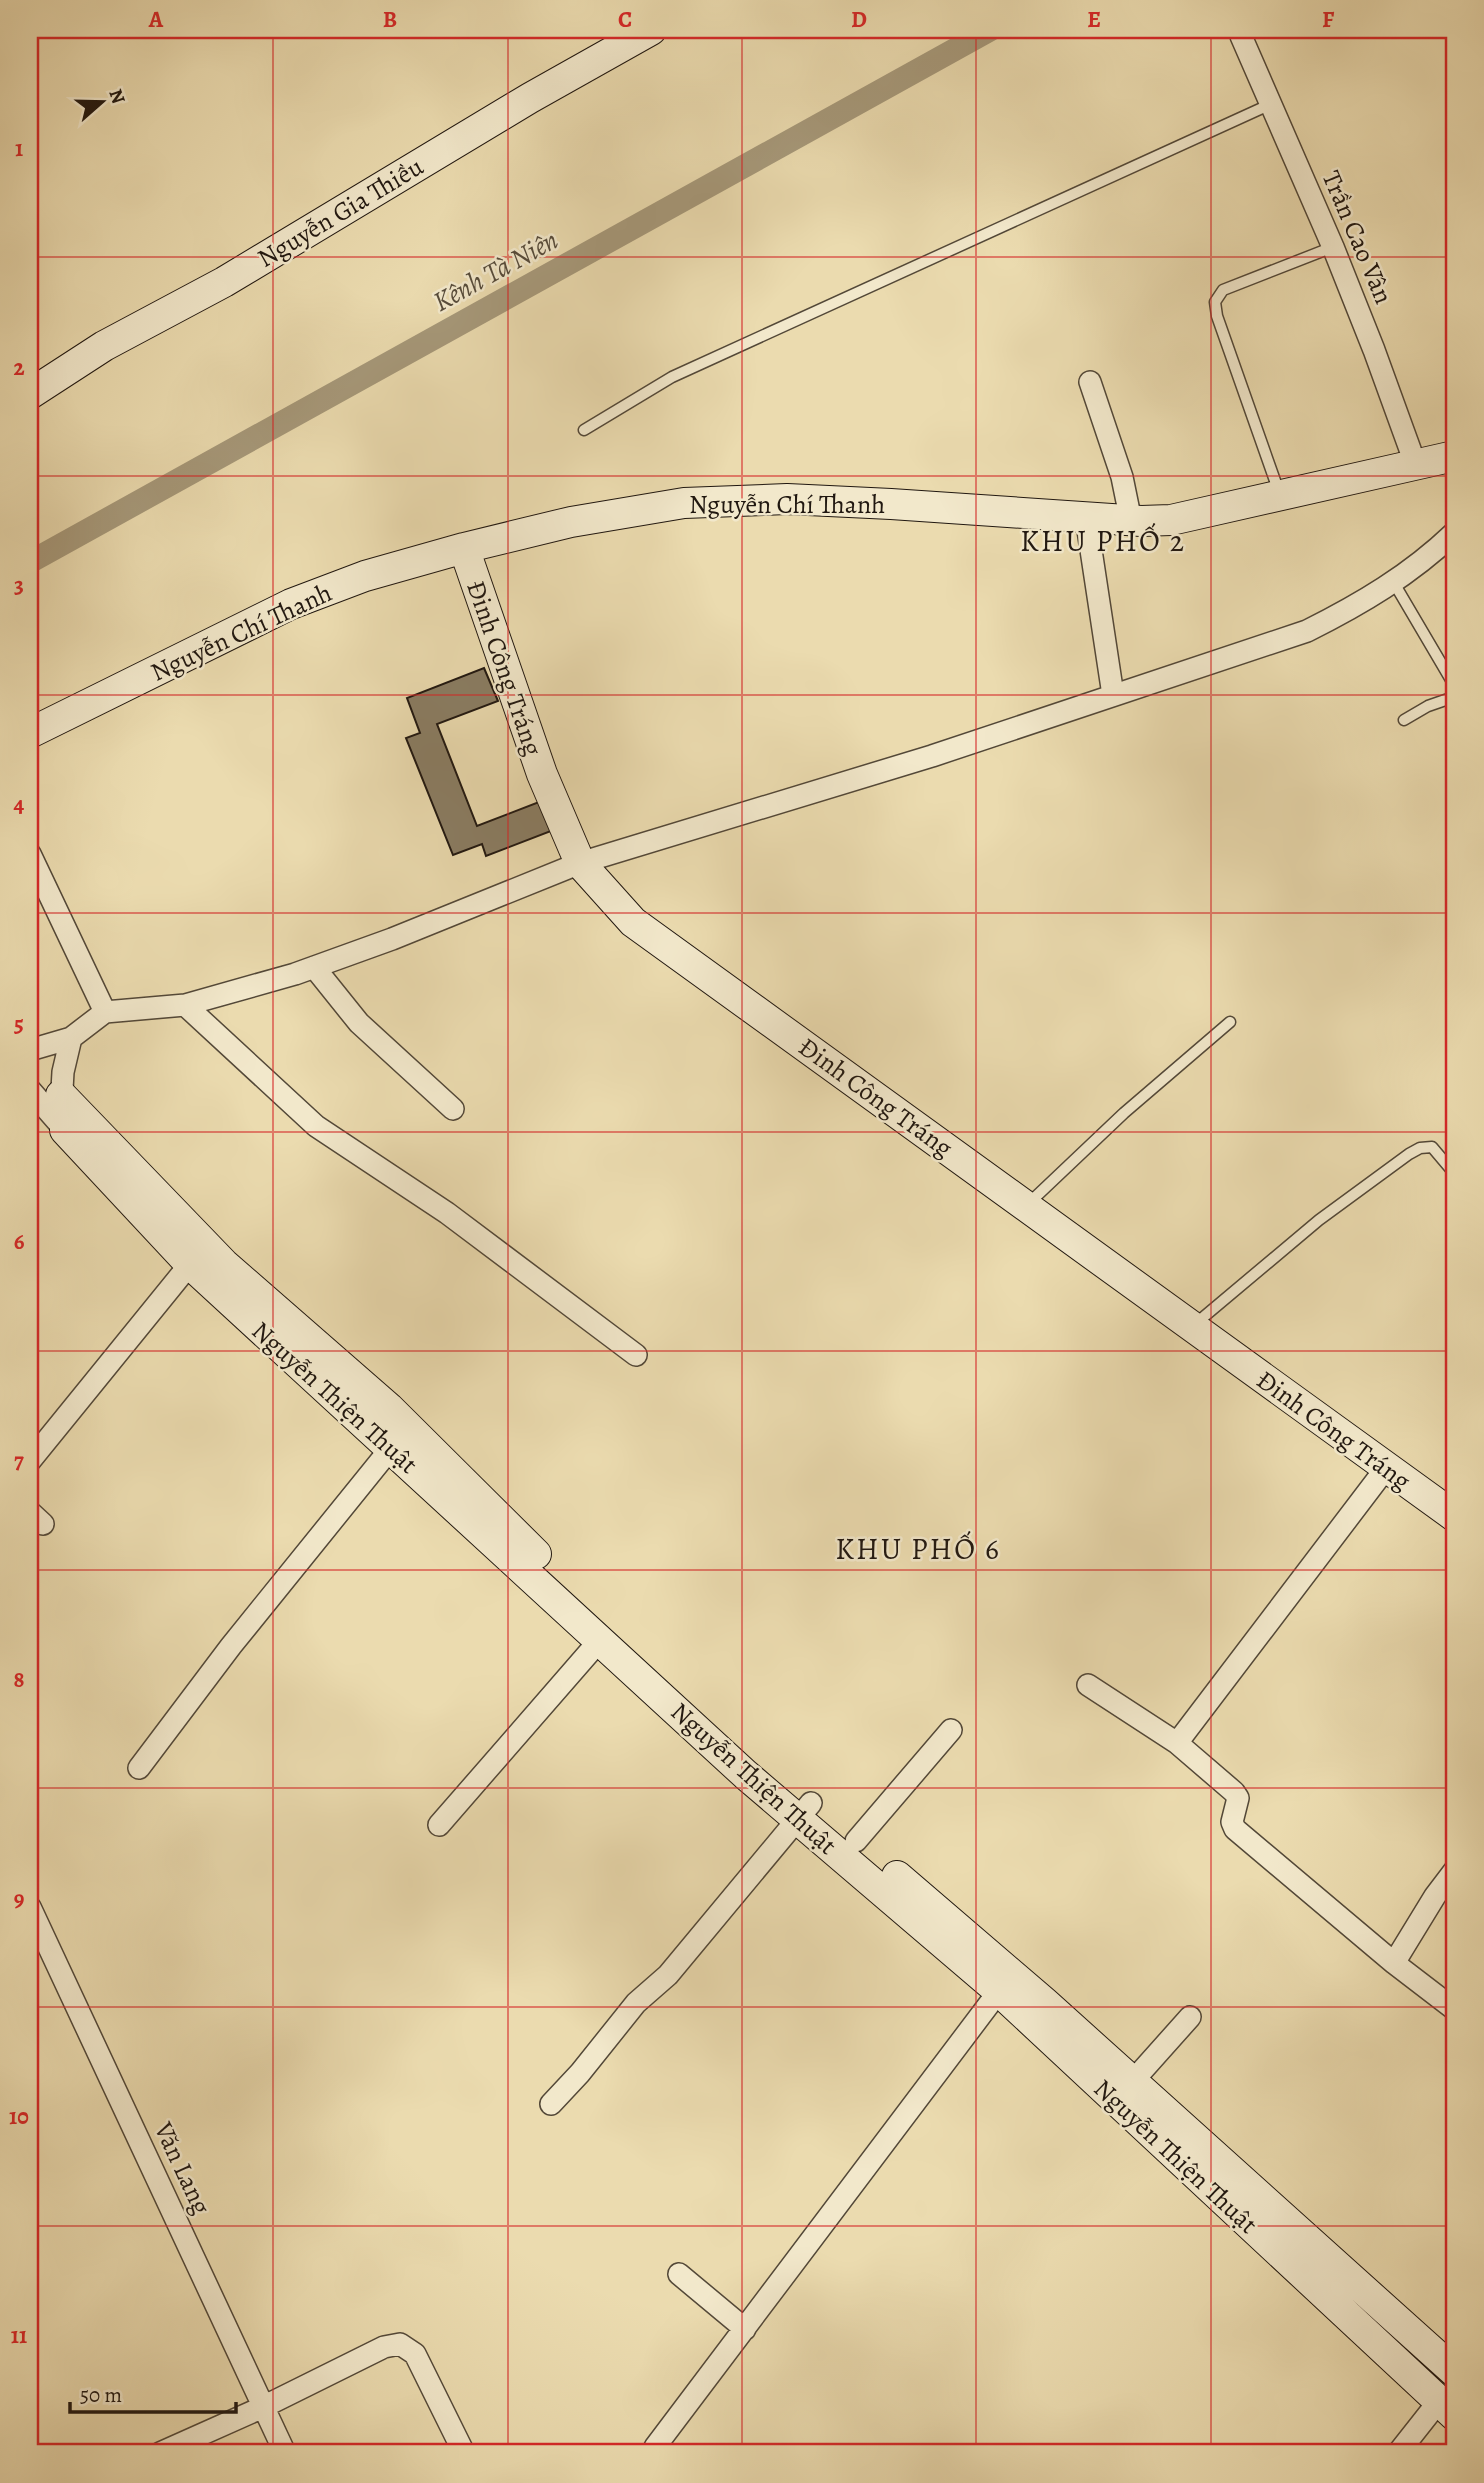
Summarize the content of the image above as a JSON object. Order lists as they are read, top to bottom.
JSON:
{
  "streets": {
    "street": [
      "Nguyễn Gia Thiều",
      "Trần Cao Vân",
      "Nguyễn Chí Thanh",
      "Đinh Công Tráng",
      "Nguyễn Thiện Thuật",
      "Văn Lang"
    ]
  },
  "crossings": [
    ["Trần Cao Vân", "Nguyễn Chí Thanh"],
    ["Nguyễn Chí Thanh", "Đinh Công Tráng"]
  ],
  "districts": ["KHU PHỐ 2", "KHU PHỐ 6"],
  "water": ["Kênh Tà Niên"],
  "scale_bar": "50 m",
  "north": "right",
  "grid": {
    "columns": [
      "A",
      "B",
      "C",
      "D",
      "E",
      "F"
    ],
    "rows": [
      "1",
      "2",
      "3",
      "4",
      "5",
      "6",
      "7",
      "8",
      "9",
      "10",
      "11"
    ]
  }
}
